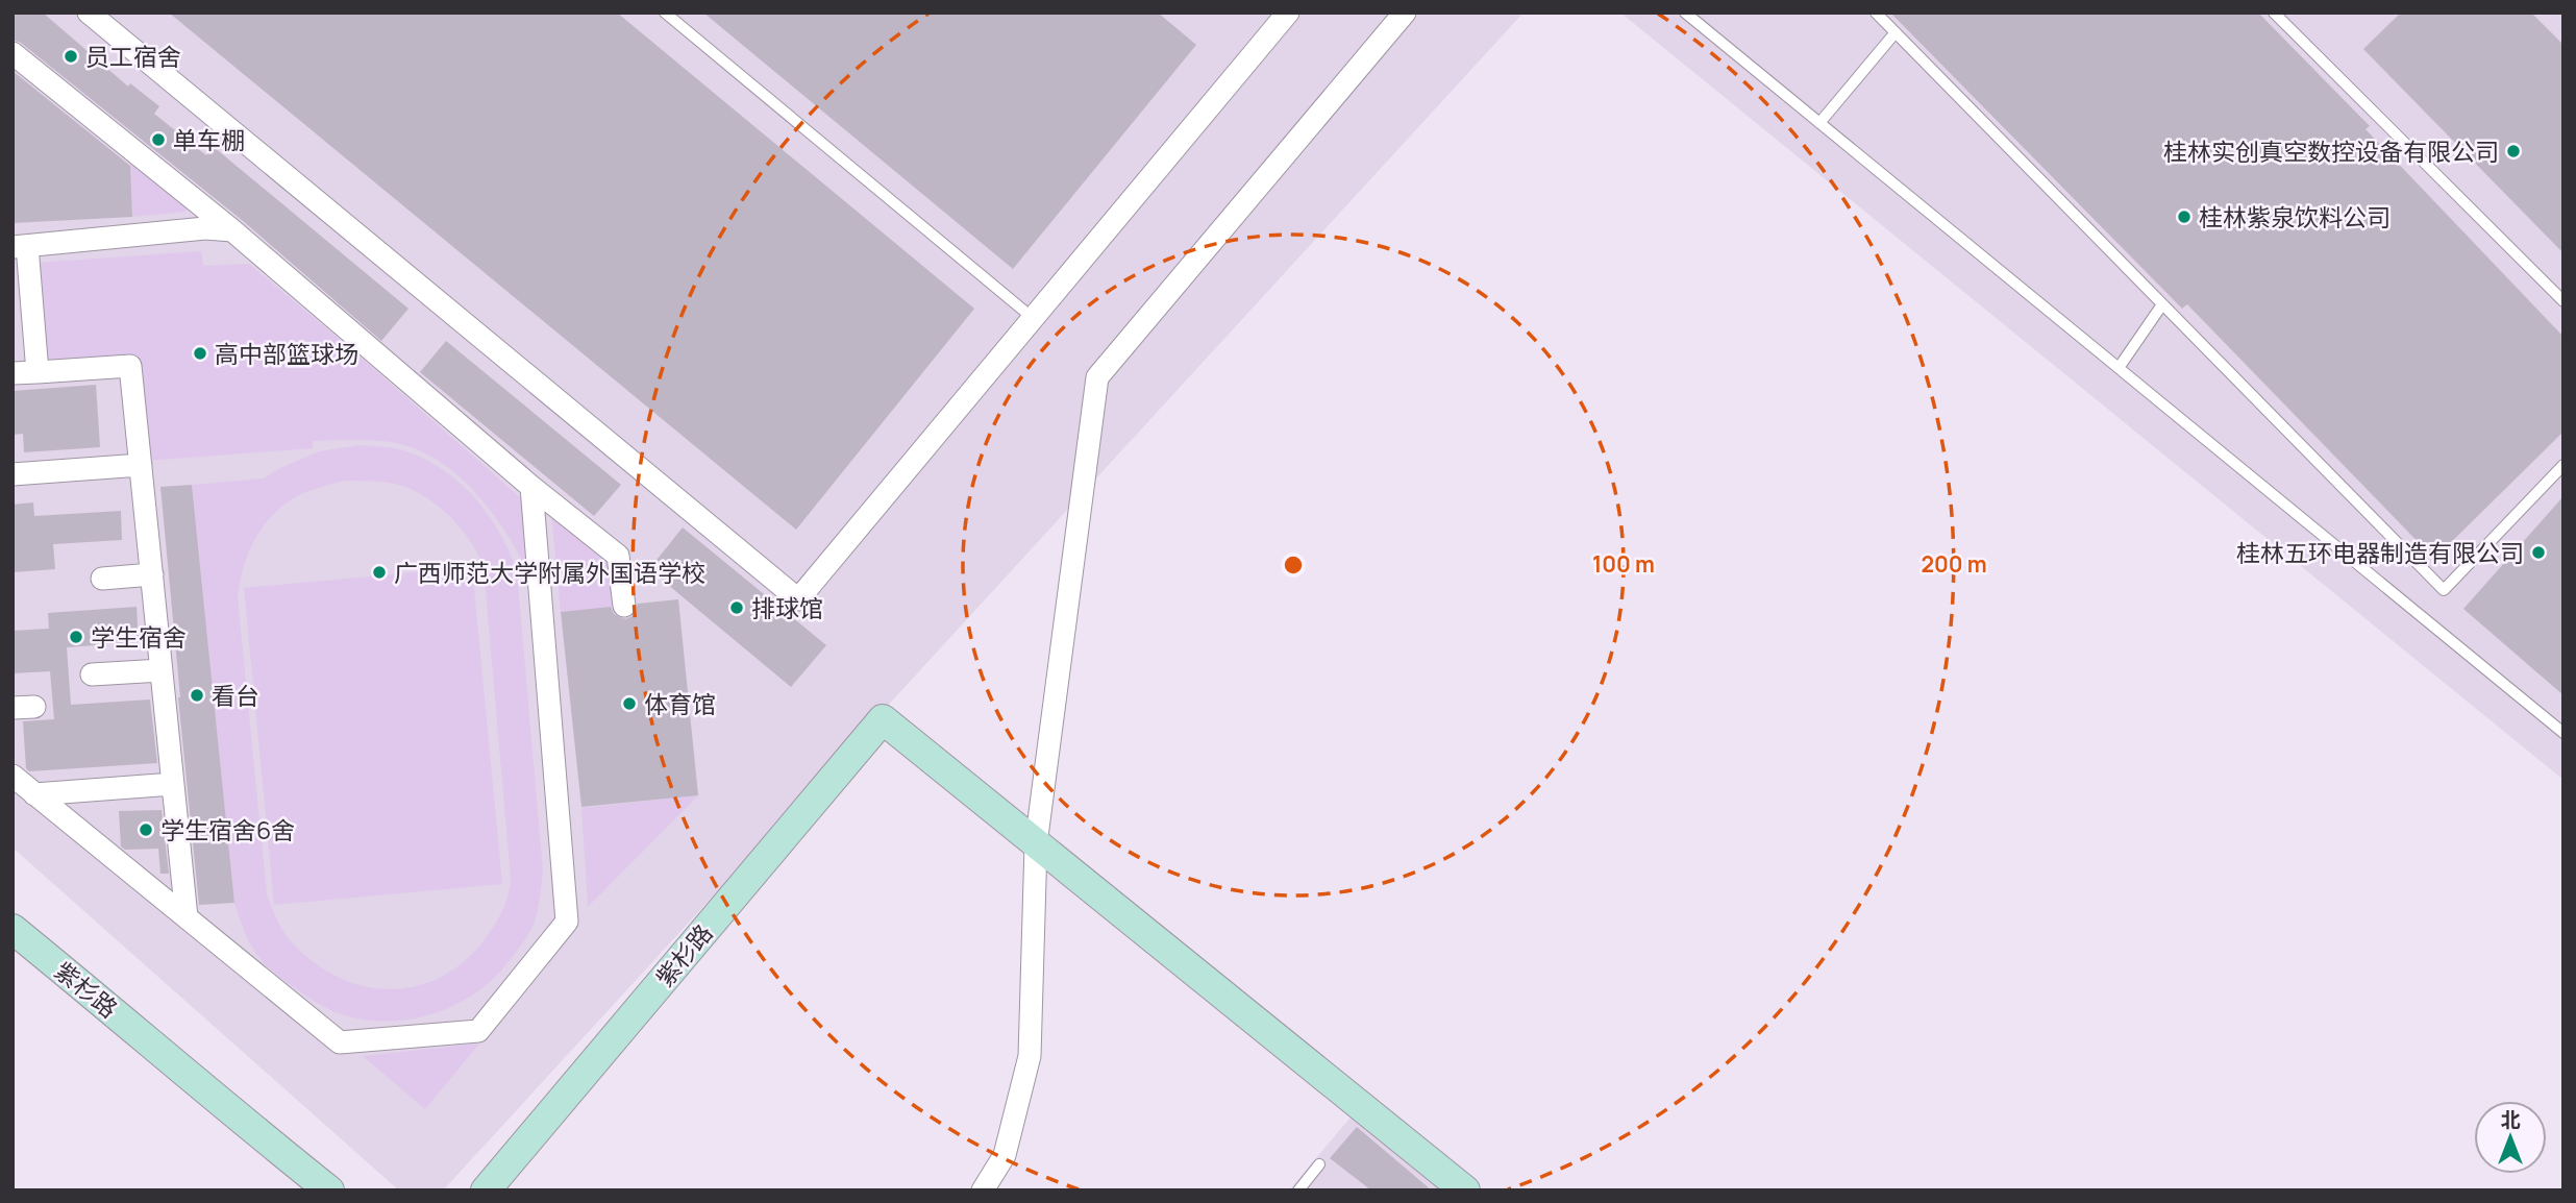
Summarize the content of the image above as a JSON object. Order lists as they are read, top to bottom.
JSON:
{
  "streets": {
    "main road": ["紫杉路"]
  },
  "places": [
    "员工宿舍",
    "单车棚",
    "桂林实创真空数控设备有限公司",
    "桂林紫泉饮料公司",
    "高中部篮球场",
    "桂林五环电器制造有限公司",
    "广西师范大学附属外国语学校",
    "排球馆",
    "学生宿舍",
    "看台",
    "体育馆",
    "学生宿舍6舍"
  ],
  "north": "top",
  "rings": ["100 m", "200 m"]
}
